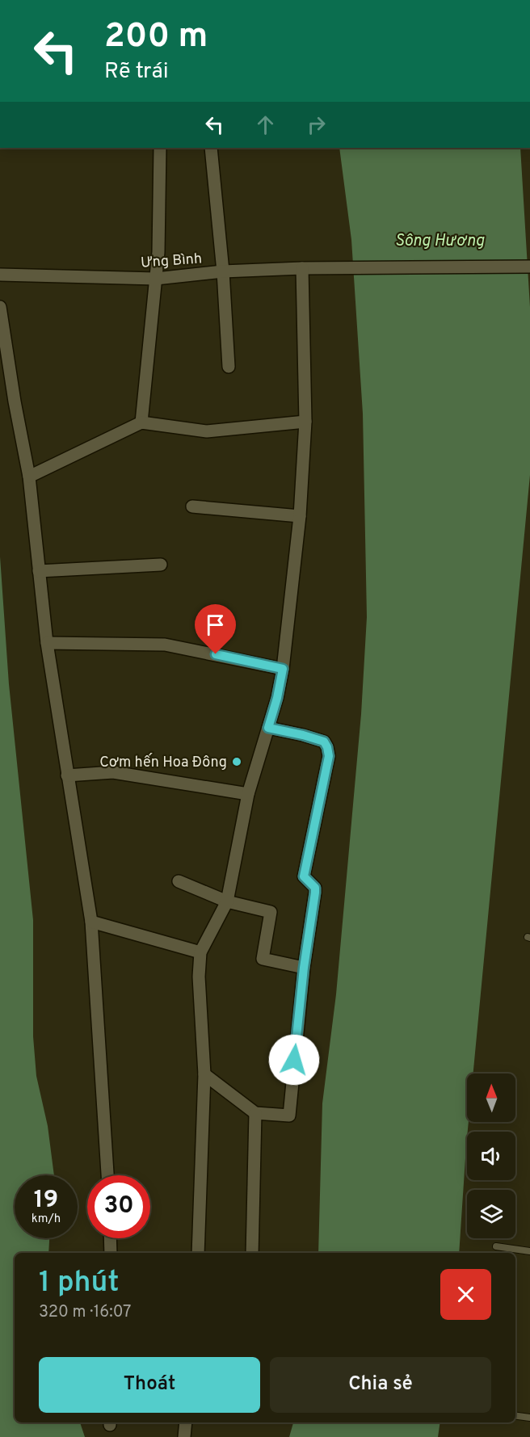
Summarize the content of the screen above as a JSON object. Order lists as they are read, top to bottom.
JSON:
{
  "streets": {
    "street": ["Ưng Bình"]
  },
  "water": ["Sông Hương"],
  "places": ["Cơm hến Hoa Đông"],
  "north": "top",
  "page": {
    "turn": ["200 m", "Rẽ trái"],
    "speed": "19 km/h",
    "limit": "30",
    "heading": ["1 phút", "320 m · 16:07"],
    "buttons": ["Thoát", "Chia sẻ"]
  }
}
